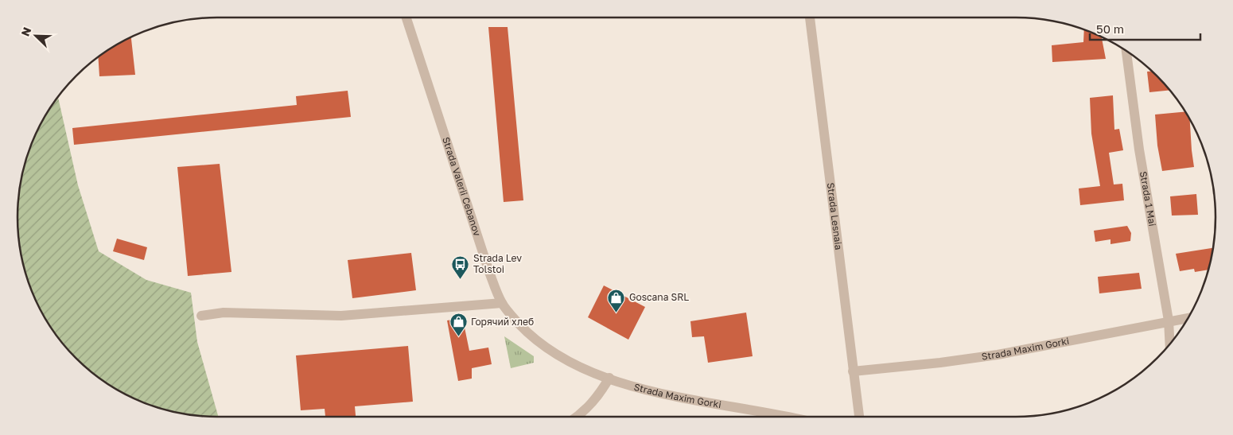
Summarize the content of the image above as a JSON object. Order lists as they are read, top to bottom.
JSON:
{
  "streets": {
    "street": [
      "Strada Valerii Cebanov",
      "Strada 1 Mai",
      "Strada Lesnaia",
      "Strada Maxim Gorki"
    ]
  },
  "crossings": [
    ["Strada Valerii Cebanov", "Strada Maxim Gorki"],
    ["Strada 1 Mai", "Strada Maxim Gorki"],
    ["Strada Lesnaia", "Strada Maxim Gorki"]
  ],
  "places": {
    "bus stop": ["Strada Lev Tolstoi"],
    "shop": ["Goscana SRL", "Горячий хлеб"]
  },
  "scale_bar": "50 m",
  "north": "top left"
}
